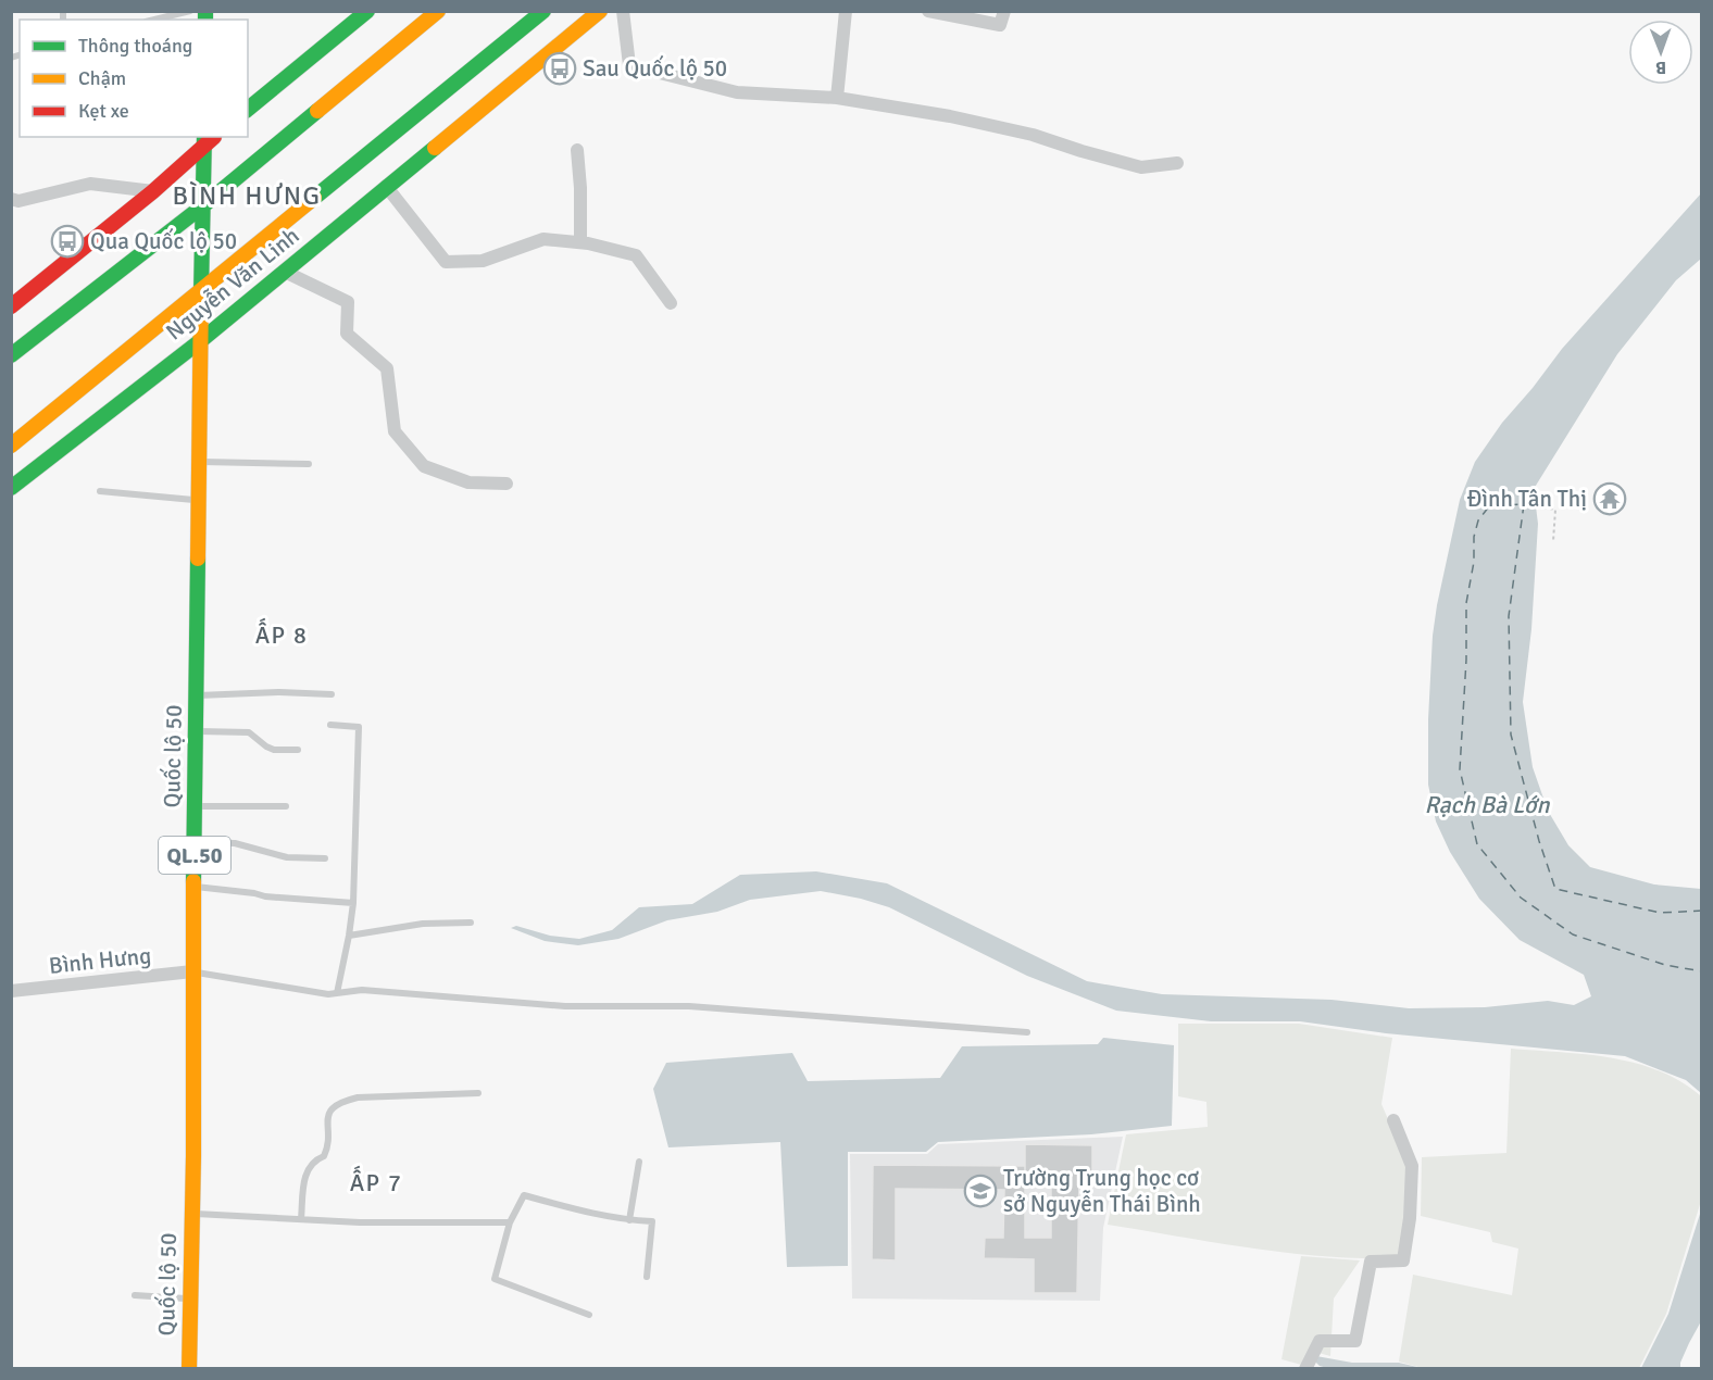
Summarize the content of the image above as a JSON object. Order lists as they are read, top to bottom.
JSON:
{
  "streets": {
    "main road": ["Nguyễn Văn Linh", "Quốc lộ 50", "QL.50"],
    "street": ["Bình Hưng"]
  },
  "crossings": [
    ["Nguyễn Văn Linh", "Quốc lộ 50"],
    ["Quốc lộ 50", "Bình Hưng"]
  ],
  "districts": ["BÌNH HƯNG", "ẤP 8", "ẤP 7"],
  "water": ["Rạch Bà Lớn"],
  "places": {
    "bus stop": ["Sau Quốc lộ 50", "Qua Quốc lộ 50"],
    "temple": ["Đình Tân Thị"],
    "school or university": ["Trường Trung học cơ sở Nguyễn Thái Bình"]
  },
  "legend": ["Thông thoáng", "Chậm", "Kẹt xe"],
  "north": "bottom"
}
